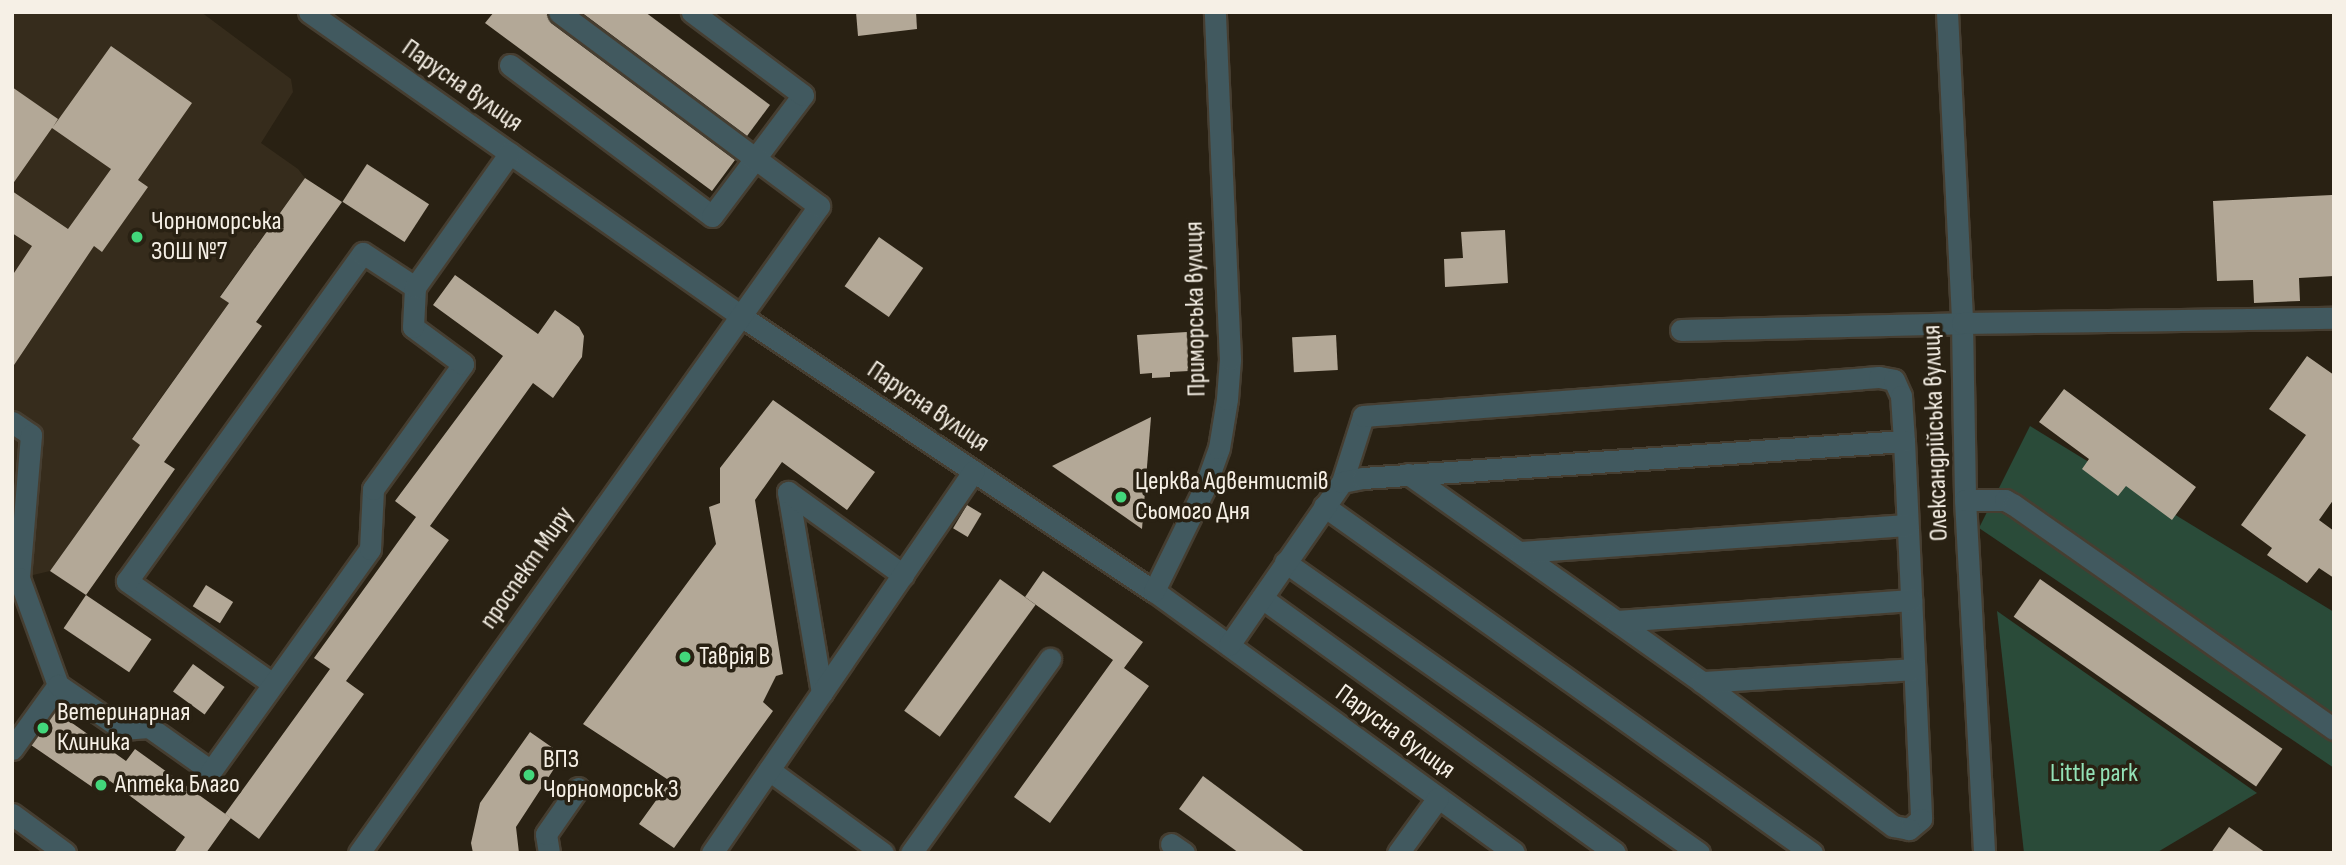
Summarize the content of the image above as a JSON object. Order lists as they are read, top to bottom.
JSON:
{
  "streets": {
    "street": [
      "Парусна вулиця",
      "Приморська вулиця",
      "Олександрійська вулиця",
      "проспект Миру"
    ]
  },
  "crossings": [
    ["Парусна вулиця", "Приморська вулиця"],
    ["Парусна вулиця", "проспект Миру"]
  ],
  "parks": ["Little park"],
  "places": [
    "Чорноморська ЗОШ №7",
    "Церква Адвентистів Сьомого Дня",
    "Таврія В",
    "Ветеринарная Клиника",
    "ВПЗ Чорноморськ 3",
    "Аптека Благо"
  ]
}
